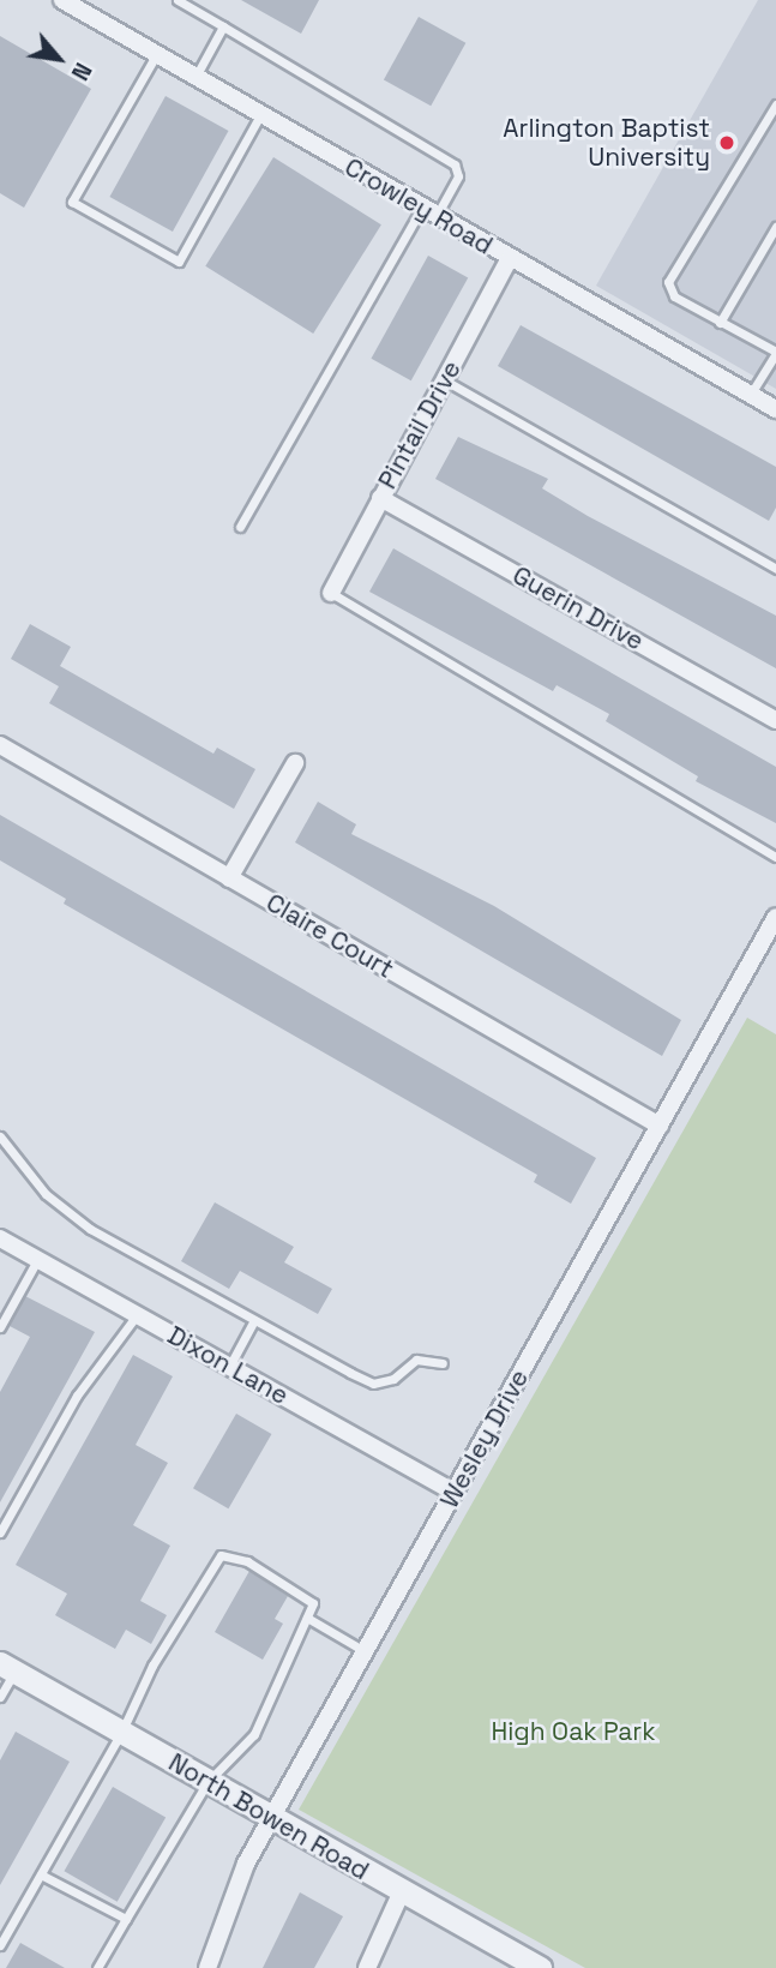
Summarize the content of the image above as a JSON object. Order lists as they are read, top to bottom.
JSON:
{
  "streets": {
    "street": [
      "Crowley Road",
      "Pintail Drive",
      "Guerin Drive",
      "Claire Court",
      "Dixon Lane",
      "Wesley Drive",
      "North Bowen Road"
    ]
  },
  "crossings": [
    ["Crowley Road", "Pintail Drive"],
    ["Pintail Drive", "Guerin Drive"],
    ["Claire Court", "Wesley Drive"],
    ["Dixon Lane", "Wesley Drive"],
    ["Wesley Drive", "North Bowen Road"]
  ],
  "parks": ["High Oak Park"],
  "places": ["Arlington Baptist University"],
  "north": "bottom right"
}
